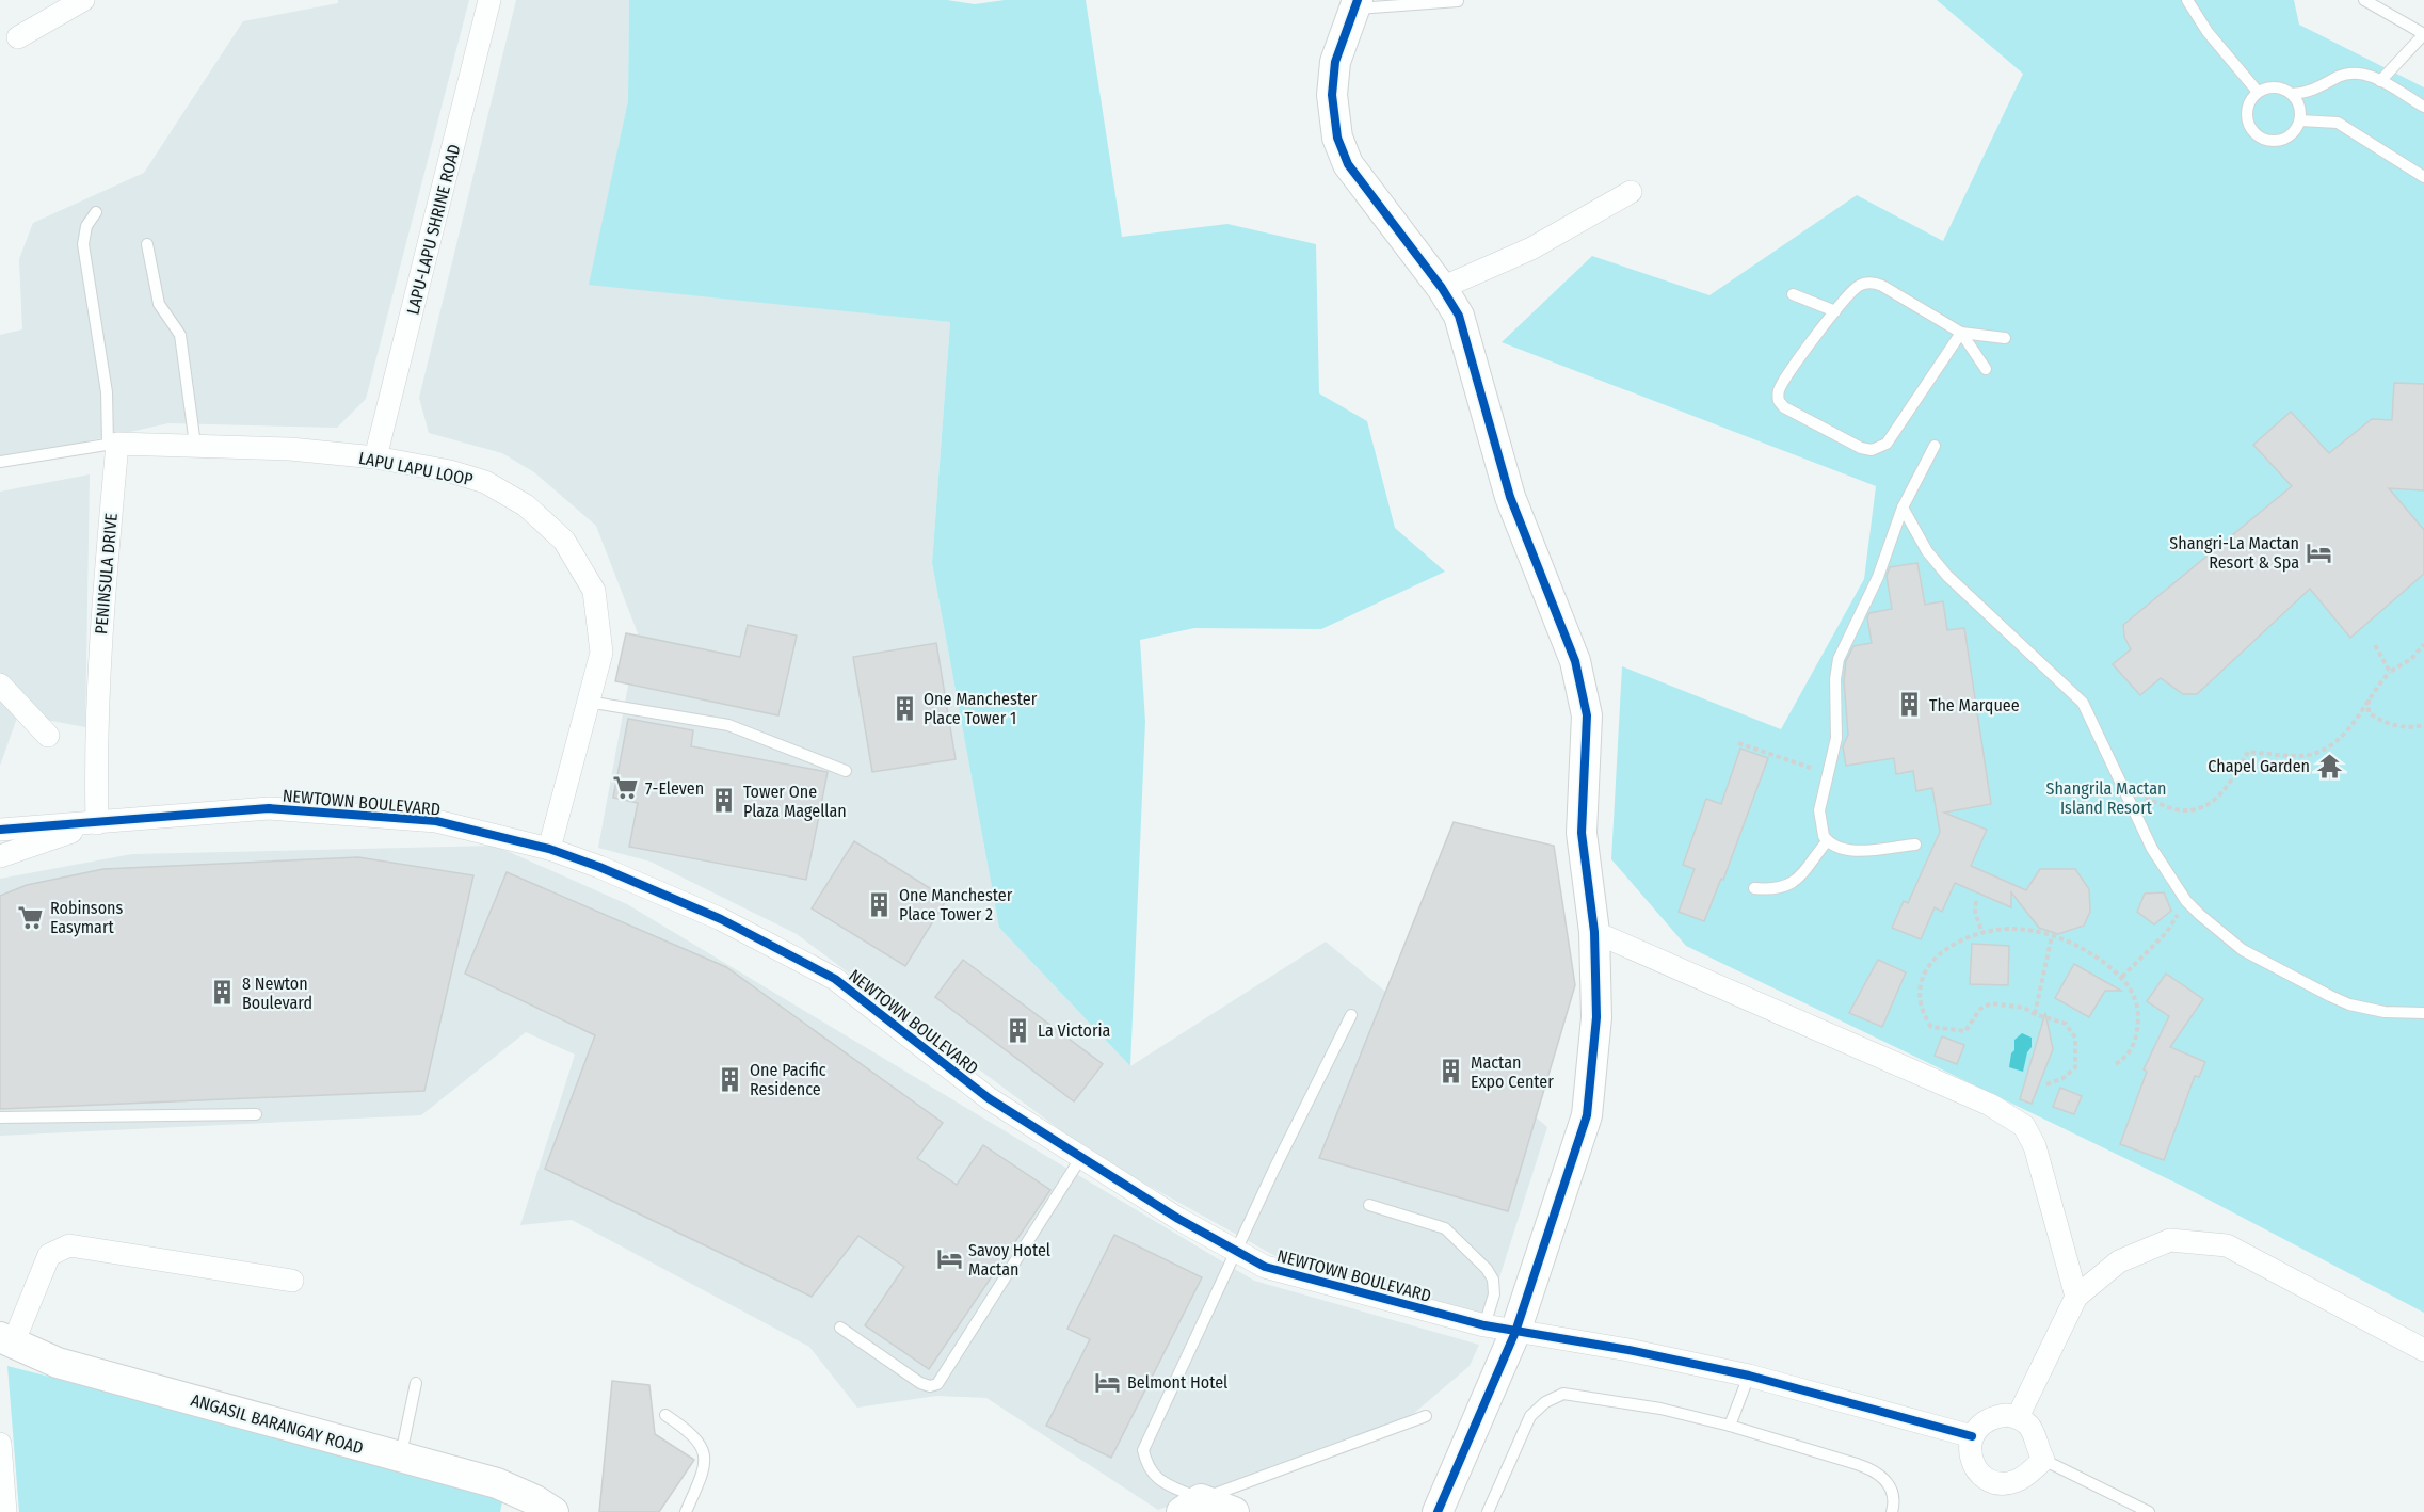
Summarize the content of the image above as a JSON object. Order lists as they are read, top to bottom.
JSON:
{
  "streets": {
    "street": [
      "LAPU-LAPU SHRINE ROAD",
      "LAPU LAPU LOOP",
      "PENINSULA DRIVE",
      "NEWTOWN BOULEVARD",
      "ANGASIL BARANGAY ROAD"
    ]
  },
  "crossings": [
    ["LAPU-LAPU SHRINE ROAD", "LAPU LAPU LOOP"],
    ["LAPU LAPU LOOP", "PENINSULA DRIVE"],
    ["LAPU LAPU LOOP", "NEWTOWN BOULEVARD"],
    ["PENINSULA DRIVE", "NEWTOWN BOULEVARD"]
  ],
  "parks": ["Shangrila Mactan Island Resort"],
  "places": {
    "hotel": ["Shangri-La Mactan Resort & Spa", "Savoy Hotel Mactan", "Belmont Hotel"],
    "building": [
      "The Marquee",
      "One Manchester Place Tower 1",
      "Tower One Plaza Magellan",
      "One Manchester Place Tower 2",
      "8 Newton Boulevard",
      "La Victoria",
      "Mactan Expo Center",
      "One Pacific Residence"
    ],
    "temple": ["Chapel Garden"],
    "supermarket": ["7-Eleven", "Robinsons Easymart"]
  }
}
